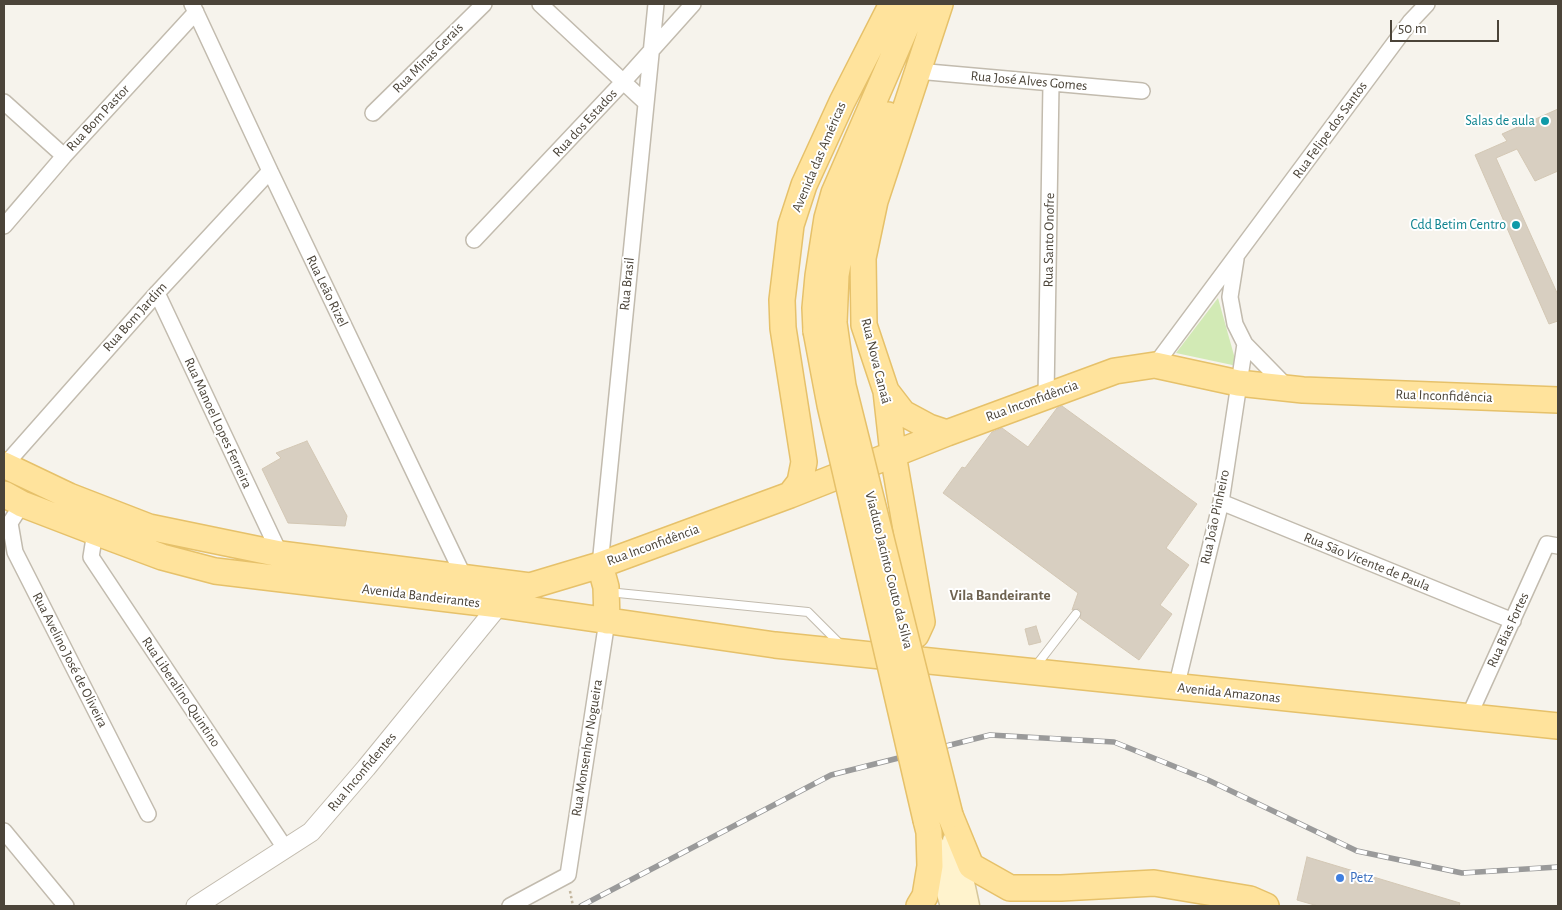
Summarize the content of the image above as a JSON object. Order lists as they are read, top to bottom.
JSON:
{
  "streets": {
    "main road": [
      "Avenida das Américas",
      "Rua Nova Canaã",
      "Rua Inconfidência",
      "Viaduto Jacinto Couto da Silva",
      "Avenida Bandeirantes",
      "Avenida Amazonas"
    ],
    "street": [
      "Rua Minas Gerais",
      "Rua José Alves Gomes",
      "Rua Bom Pastor",
      "Rua dos Estados",
      "Rua Felipe dos Santos",
      "Rua Santo Onofre",
      "Rua Brasil",
      "Rua Leão Rizel",
      "Rua Bom Jardim",
      "Rua Manoel Lopes Ferreira",
      "Rua João Pinheiro",
      "Rua São Vicente de Paula",
      "Rua Bias Fortes",
      "Rua Avelino José de Oliveira",
      "Rua Liberalino Quintino",
      "Rua Monsenhor Nogueira",
      "Rua Inconfidentes"
    ]
  },
  "crossings": [
    ["Rua José Alves Gomes", "Rua Santo Onofre"],
    ["Rua José Alves Gomes", "Rua Nova Canaã"],
    ["Rua Bom Pastor", "Rua Leão Rizel"],
    ["Rua dos Estados", "Rua Brasil"],
    ["Rua Felipe dos Santos", "Rua Inconfidência"],
    ["Rua Felipe dos Santos", "Rua João Pinheiro"],
    ["Avenida das Américas", "Rua Inconfidência"],
    ["Avenida das Américas", "Viaduto Jacinto Couto da Silva"],
    ["Rua Santo Onofre", "Rua Inconfidência"],
    ["Rua Brasil", "Rua Inconfidência"],
    ["Rua Leão Rizel", "Rua Bom Jardim"],
    ["Rua Leão Rizel", "Avenida Bandeirantes"],
    ["Rua Bom Jardim", "Rua Manoel Lopes Ferreira"],
    ["Rua Bom Jardim", "Avenida Bandeirantes"],
    ["Rua Nova Canaã", "Rua Inconfidência"],
    ["Rua Nova Canaã", "Avenida Bandeirantes"],
    ["Rua Inconfidência", "Rua João Pinheiro"],
    ["Rua Inconfidência", "Avenida Bandeirantes"],
    ["Rua Manoel Lopes Ferreira", "Avenida Bandeirantes"],
    ["Rua João Pinheiro", "Rua São Vicente de Paula"],
    ["Rua João Pinheiro", "Avenida Amazonas"],
    ["Rua São Vicente de Paula", "Rua Bias Fortes"],
    ["Avenida Bandeirantes", "Rua Avelino José de Oliveira"],
    ["Avenida Bandeirantes", "Rua Liberalino Quintino"],
    ["Avenida Bandeirantes", "Avenida Amazonas"],
    ["Avenida Bandeirantes", "Rua Monsenhor Nogueira"],
    ["Avenida Bandeirantes", "Rua Inconfidentes"],
    ["Rua Bias Fortes", "Avenida Amazonas"],
    ["Rua Liberalino Quintino", "Rua Inconfidentes"]
  ],
  "districts": ["Vila Bandeirante"],
  "places": ["Salas de aula", "Cdd Betim Centro", "Petz"],
  "scale_bar": "50 m"
}
